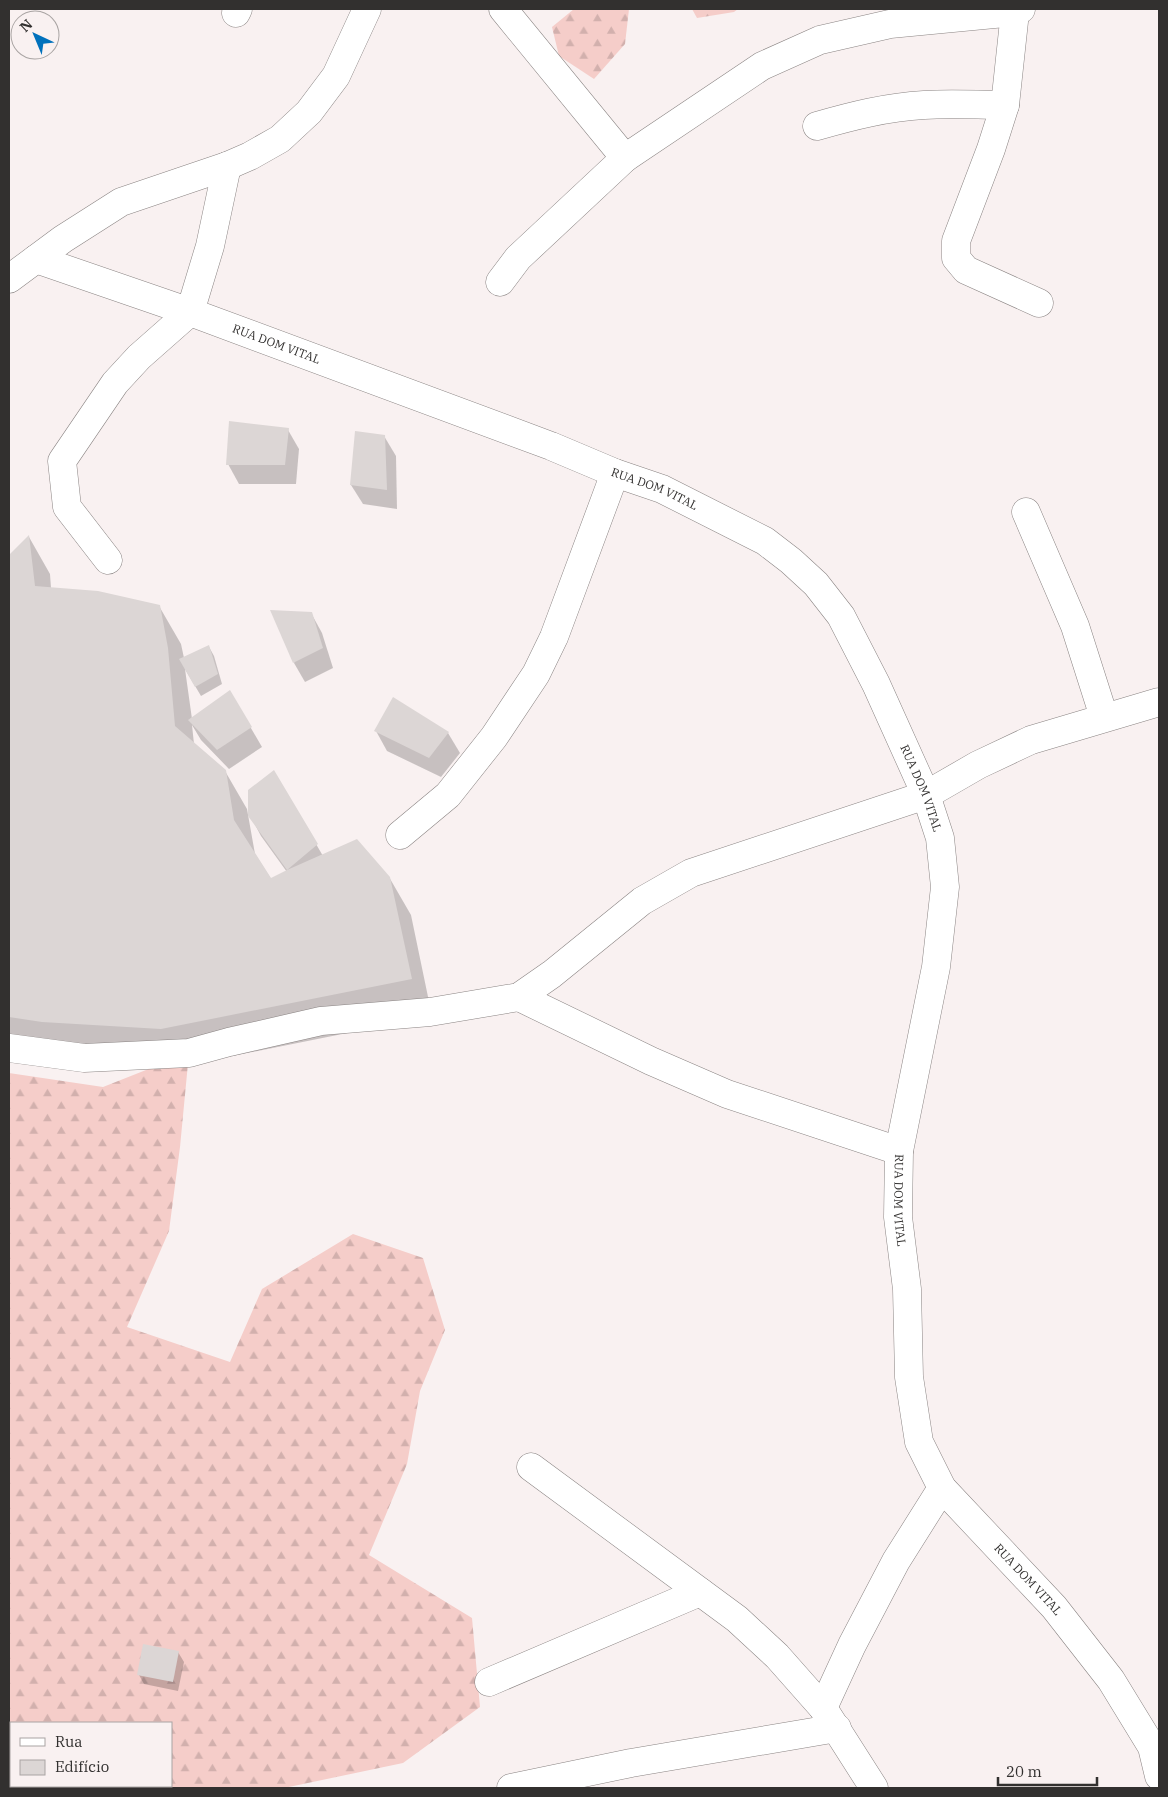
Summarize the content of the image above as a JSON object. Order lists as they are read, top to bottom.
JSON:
{
  "streets": {
    "street": ["RUA DOM VITAL"]
  },
  "legend": ["Rua", "Edifício"],
  "scale_bar": "20 m",
  "north": "top left"
}
